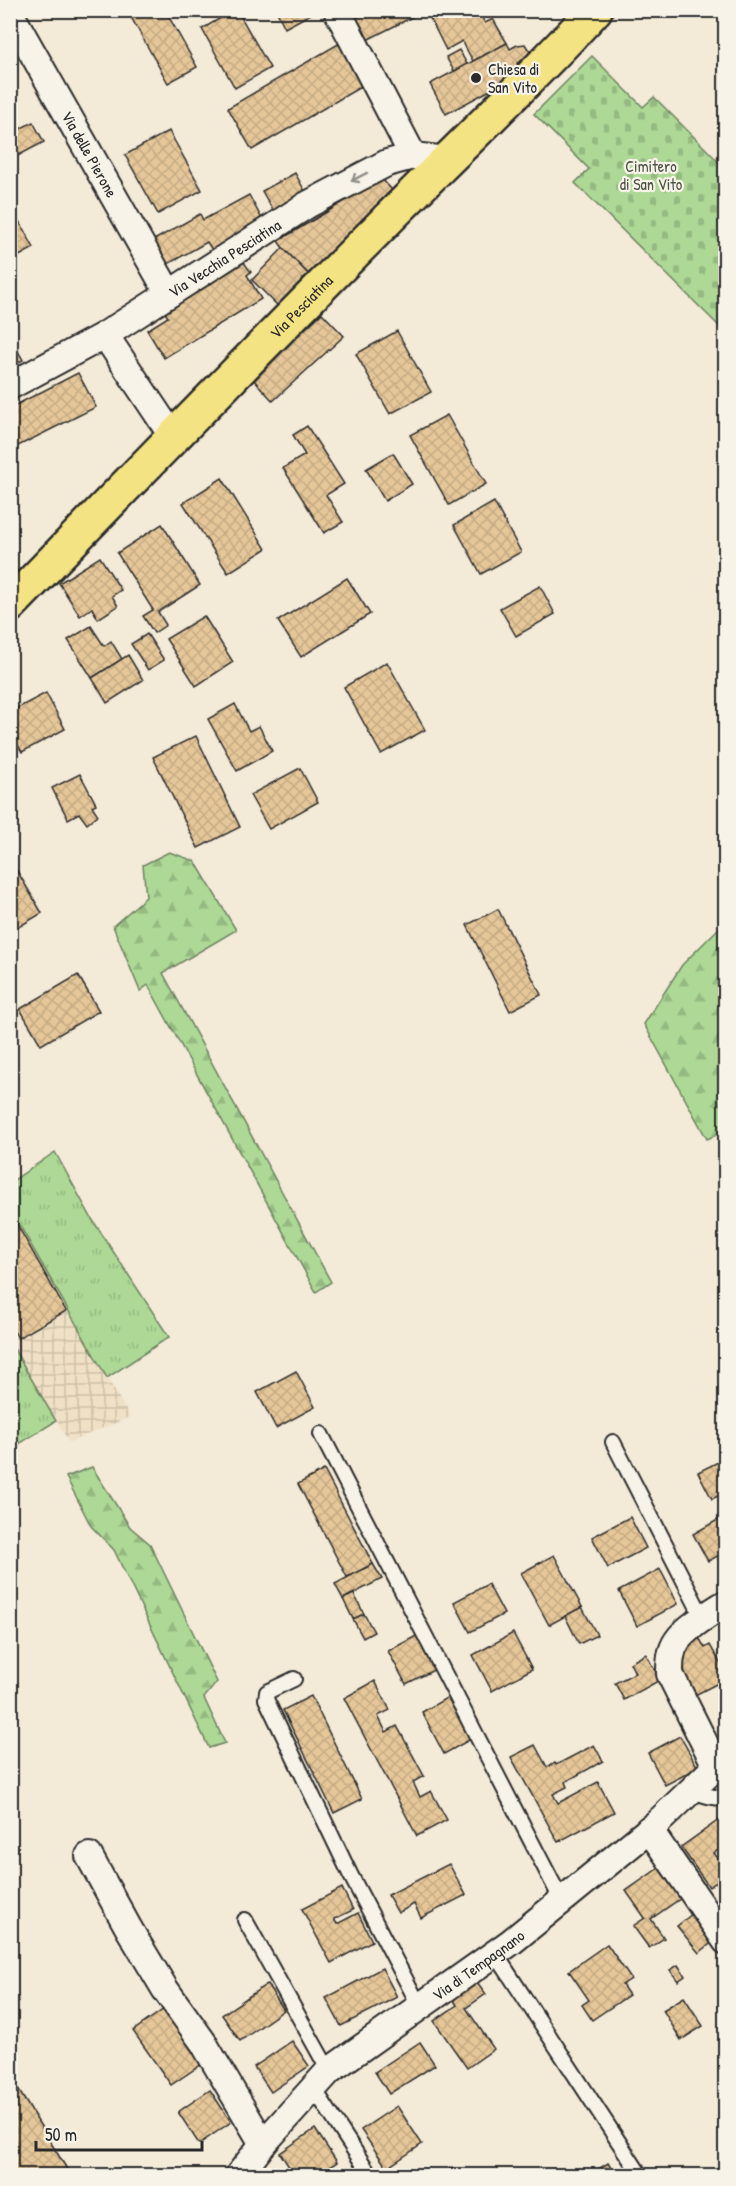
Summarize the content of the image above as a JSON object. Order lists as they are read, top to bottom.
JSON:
{
  "streets": {
    "main road": ["Via Pesciatina"],
    "street": ["Via delle Pierone", "Via Vecchia Pesciatina", "Via di Tempagnano"]
  },
  "crossings": [
    ["Via delle Pierone", "Via Vecchia Pesciatina"],
    ["Via Vecchia Pesciatina", "Via Pesciatina"]
  ],
  "one_way": ["Via Vecchia Pesciatina"],
  "parks": ["Cimitero di San Vito"],
  "places": ["Chiesa di San Vito"],
  "scale_bar": "50 m"
}
